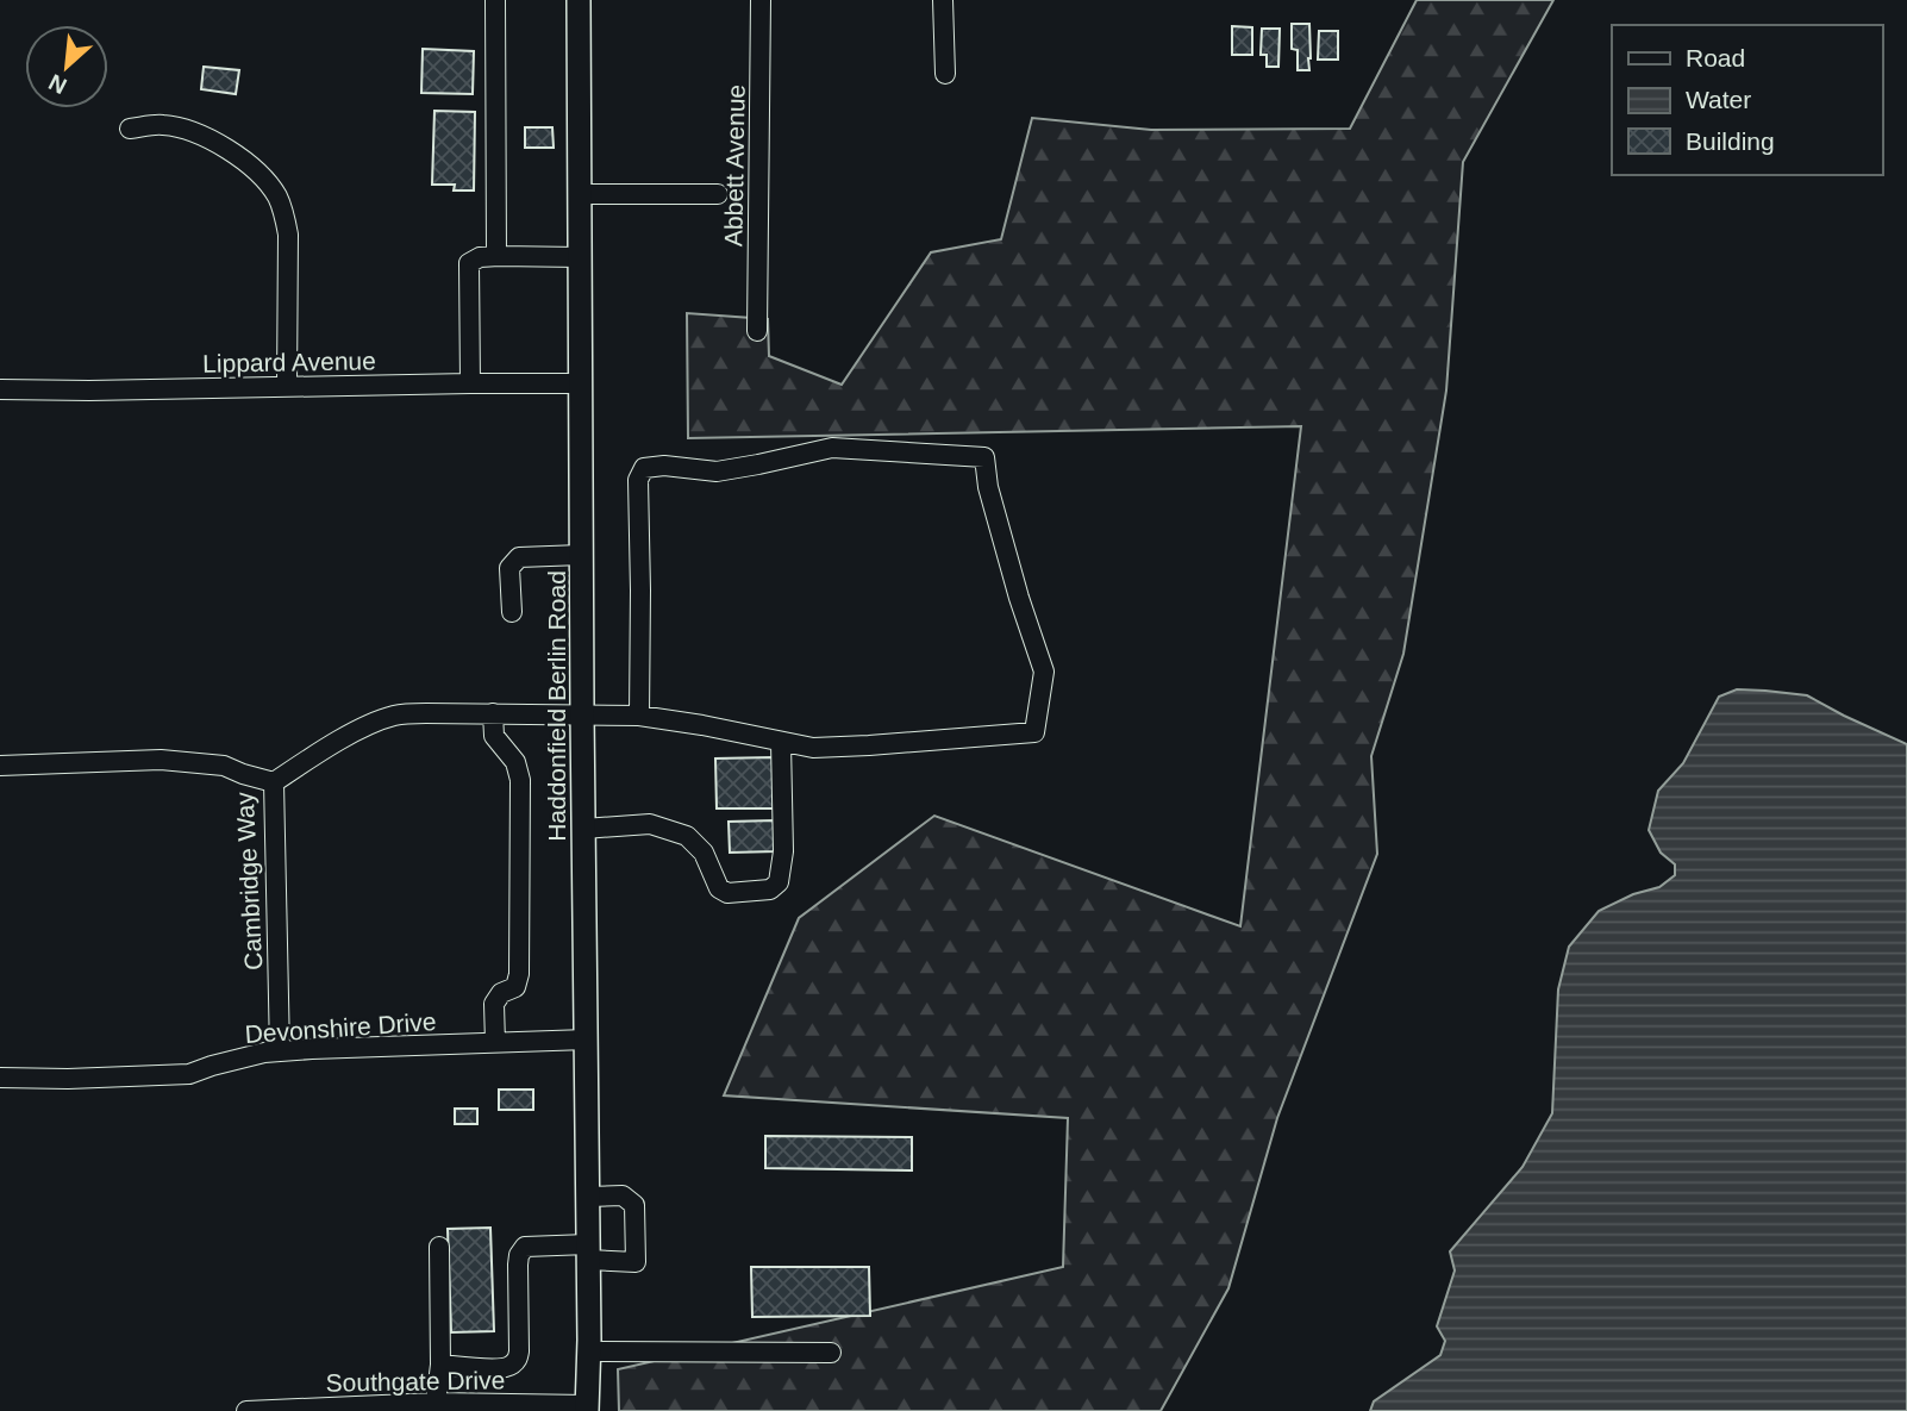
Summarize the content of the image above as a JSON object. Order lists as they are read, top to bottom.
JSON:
{
  "streets": {
    "main road": ["Haddonfield Berlin Road"],
    "street": [
      "Abbett Avenue",
      "Lippard Avenue",
      "Cambridge Way",
      "Devonshire Drive",
      "Southgate Drive"
    ]
  },
  "crossings": [
    ["Lippard Avenue", "Haddonfield Berlin Road"],
    ["Haddonfield Berlin Road", "Devonshire Drive"],
    ["Haddonfield Berlin Road", "Southgate Drive"],
    ["Cambridge Way", "Devonshire Drive"]
  ],
  "legend": ["Road", "Water", "Building"],
  "north": "bottom left"
}
